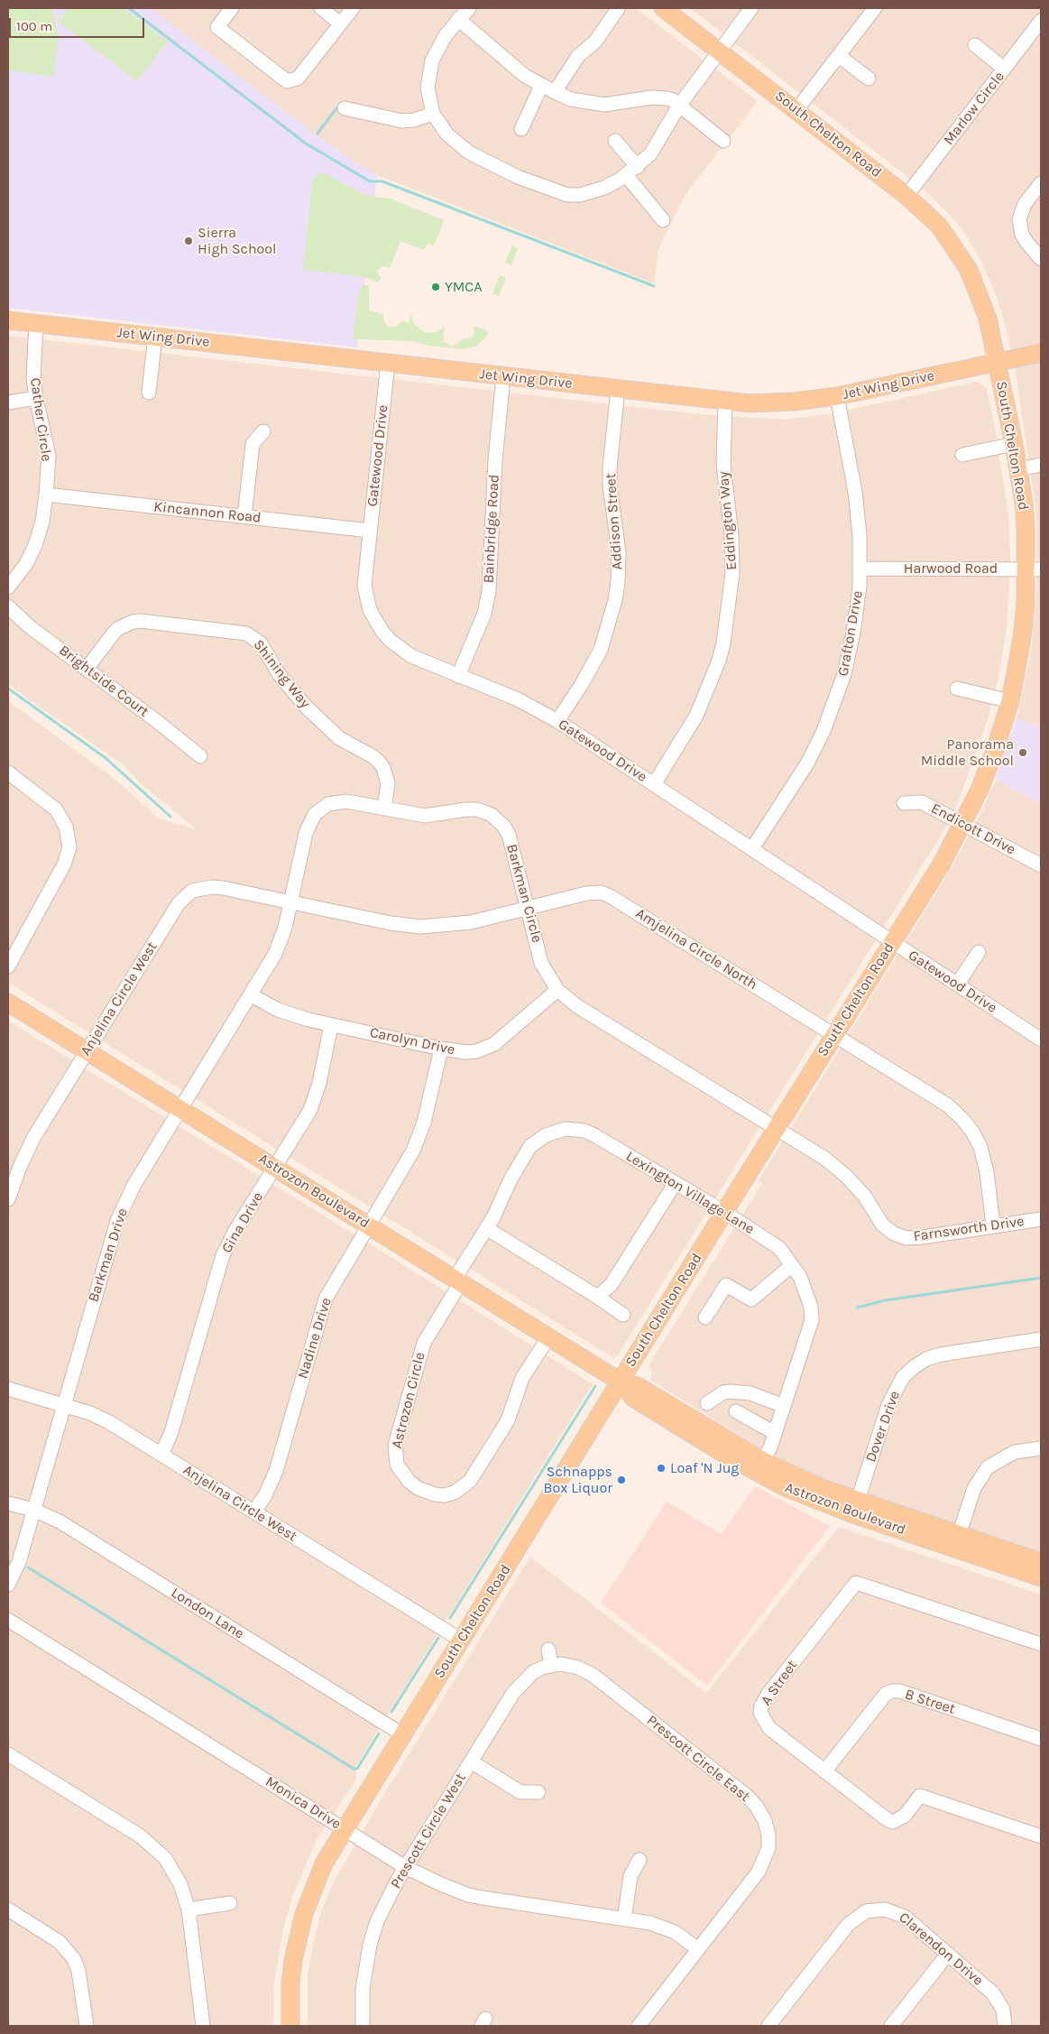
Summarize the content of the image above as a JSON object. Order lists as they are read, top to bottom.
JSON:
{
  "streets": {
    "main road": ["South Chelton Road", "Jet Wing Drive", "Astrozon Boulevard"],
    "street": [
      "Marlow Circle",
      "Cather Circle",
      "Gatewood Drive",
      "Kincannon Road",
      "Eddington Way",
      "Addison Street",
      "Bainbridge Road",
      "Harwood Road",
      "Grafton Drive",
      "Shining Way",
      "Brightside Court",
      "Endicott Drive",
      "Barkman Circle",
      "Amjelina Circle North",
      "Anjelina Circle West",
      "Carolyn Drive",
      "Lexington Village Lane",
      "Gina Drive",
      "Farnsworth Drive",
      "Barkman Drive",
      "Nadine Drive",
      "Astrozon Circle",
      "Dover Drive",
      "London Lane",
      "A Street",
      "B Street",
      "Prescott Circle East",
      "Monica Drive",
      "Prescott Circle West",
      "Clarendon Drive"
    ]
  },
  "crossings": [
    ["Marlow Circle", "South Chelton Road"],
    ["South Chelton Road", "Jet Wing Drive"],
    ["South Chelton Road", "Gatewood Drive"],
    ["South Chelton Road", "Harwood Road"],
    ["South Chelton Road", "Endicott Drive"],
    ["South Chelton Road", "Barkman Circle"],
    ["South Chelton Road", "Amjelina Circle North"],
    ["South Chelton Road", "Anjelina Circle West"],
    ["South Chelton Road", "Astrozon Boulevard"],
    ["South Chelton Road", "Lexington Village Lane"],
    ["South Chelton Road", "Farnsworth Drive"],
    ["South Chelton Road", "London Lane"],
    ["South Chelton Road", "Monica Drive"],
    ["Jet Wing Drive", "Cather Circle"],
    ["Jet Wing Drive", "Gatewood Drive"],
    ["Jet Wing Drive", "Eddington Way"],
    ["Jet Wing Drive", "Addison Street"],
    ["Jet Wing Drive", "Bainbridge Road"],
    ["Jet Wing Drive", "Grafton Drive"],
    ["Cather Circle", "Kincannon Road"],
    ["Gatewood Drive", "Kincannon Road"],
    ["Gatewood Drive", "Eddington Way"],
    ["Gatewood Drive", "Addison Street"],
    ["Gatewood Drive", "Bainbridge Road"],
    ["Gatewood Drive", "Grafton Drive"],
    ["Harwood Road", "Grafton Drive"],
    ["Shining Way", "Brightside Court"],
    ["Shining Way", "Barkman Circle"],
    ["Barkman Circle", "Amjelina Circle North"],
    ["Barkman Circle", "Anjelina Circle West"],
    ["Barkman Circle", "Carolyn Drive"],
    ["Barkman Circle", "Farnsworth Drive"],
    ["Barkman Circle", "Barkman Drive"],
    ["Amjelina Circle North", "Anjelina Circle West"],
    ["Amjelina Circle North", "Farnsworth Drive"],
    ["Amjelina Circle North", "Barkman Drive"],
    ["Anjelina Circle West", "Astrozon Boulevard"],
    ["Anjelina Circle West", "Gina Drive"],
    ["Anjelina Circle West", "Barkman Drive"],
    ["Anjelina Circle West", "Nadine Drive"],
    ["Carolyn Drive", "Gina Drive"],
    ["Carolyn Drive", "Barkman Drive"],
    ["Carolyn Drive", "Nadine Drive"],
    ["Astrozon Boulevard", "Lexington Village Lane"],
    ["Astrozon Boulevard", "Gina Drive"],
    ["Astrozon Boulevard", "Barkman Drive"],
    ["Astrozon Boulevard", "Nadine Drive"],
    ["Astrozon Boulevard", "Astrozon Circle"],
    ["Astrozon Boulevard", "Dover Drive"],
    ["Lexington Village Lane", "Astrozon Circle"],
    ["Barkman Drive", "London Lane"],
    ["A Street", "B Street"],
    ["Prescott Circle East", "Monica Drive"],
    ["Prescott Circle East", "Prescott Circle West"],
    ["Monica Drive", "Prescott Circle West"]
  ],
  "places": [
    "Sierra High School",
    "YMCA",
    "Panorama Middle School",
    "Loaf 'N Jug",
    "Schnapps Box Liquor"
  ],
  "scale_bar": "100 m"
}
